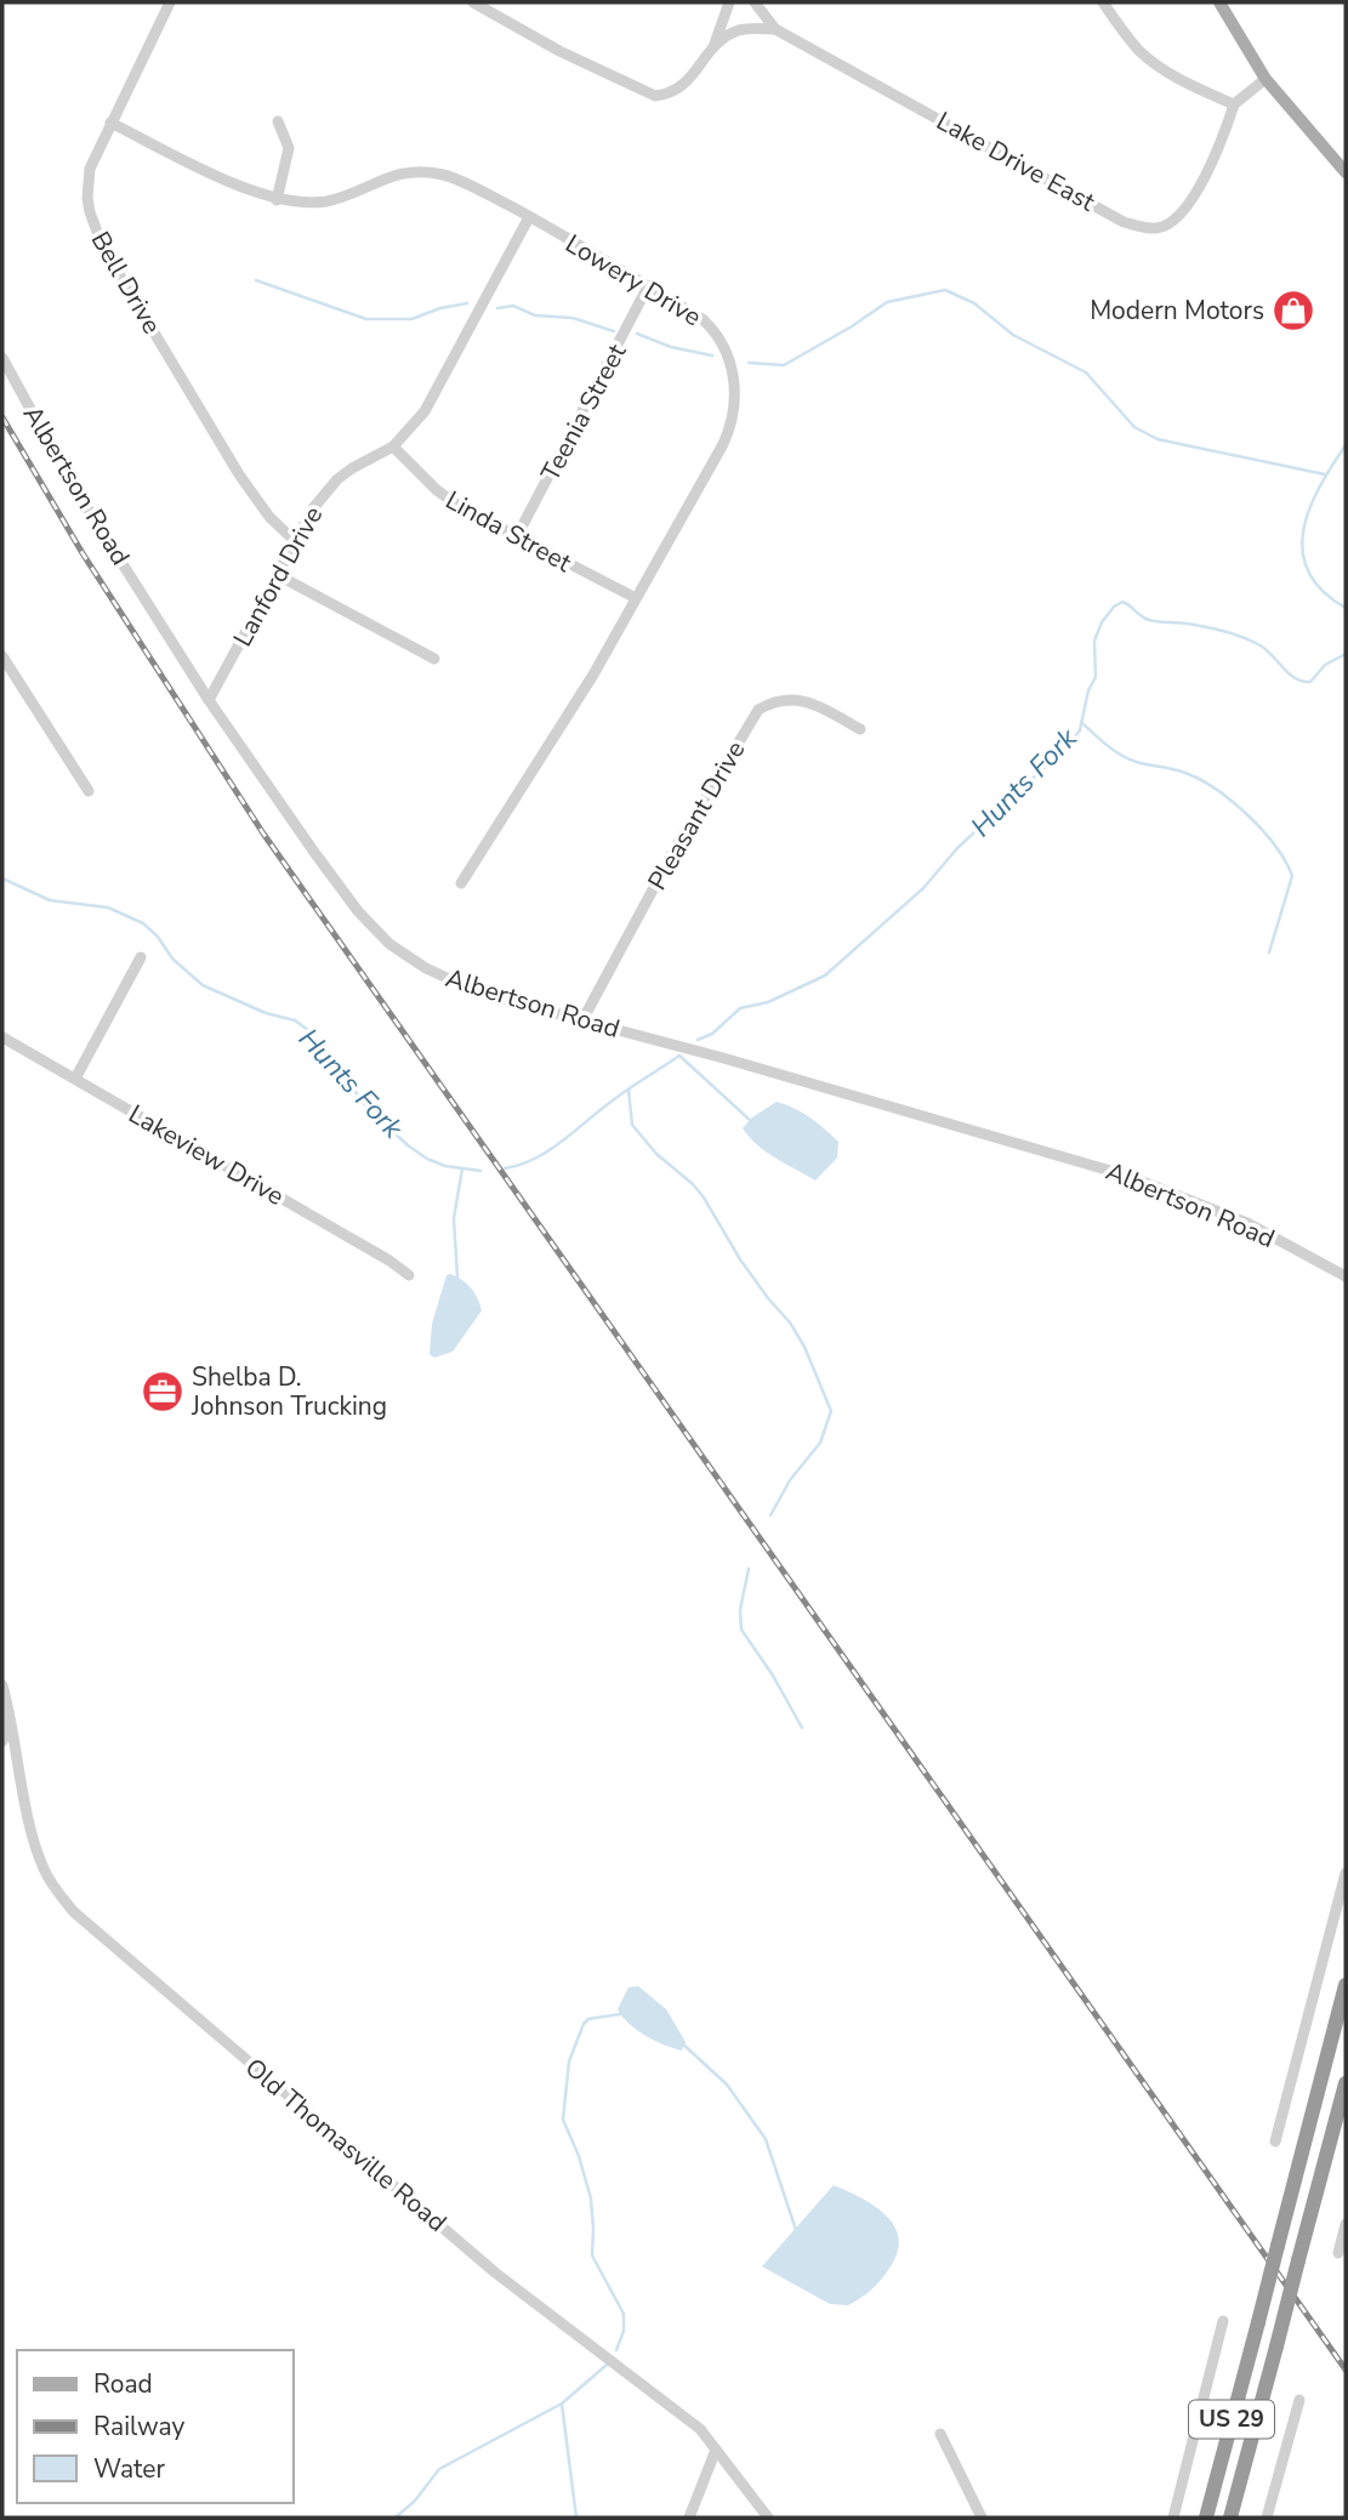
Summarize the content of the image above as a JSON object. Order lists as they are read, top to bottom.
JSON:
{
  "streets": {
    "highway": ["US 29"],
    "street": [
      "Lake Drive East",
      "Lowery Drive",
      "Bell Drive",
      "Teenia Street",
      "Albertson Road",
      "Linda Street",
      "Lanford Drive",
      "Pleasant Drive",
      "Lakeview Drive",
      "Old Thomasville Road"
    ]
  },
  "crossings": [
    ["Lowery Drive", "Bell Drive"],
    ["Lowery Drive", "Teenia Street"],
    ["Lowery Drive", "Linda Street"],
    ["Lowery Drive", "Lanford Drive"],
    ["Bell Drive", "Lanford Drive"],
    ["Teenia Street", "Linda Street"],
    ["Albertson Road", "Lanford Drive"],
    ["Albertson Road", "Pleasant Drive"],
    ["Linda Street", "Lanford Drive"]
  ],
  "water": ["Hunts Fork"],
  "places": {
    "shop": ["Modern Motors"],
    "office": ["Shelba D. Johnson Trucking"]
  },
  "legend": ["Road", "Railway", "Water"]
}
